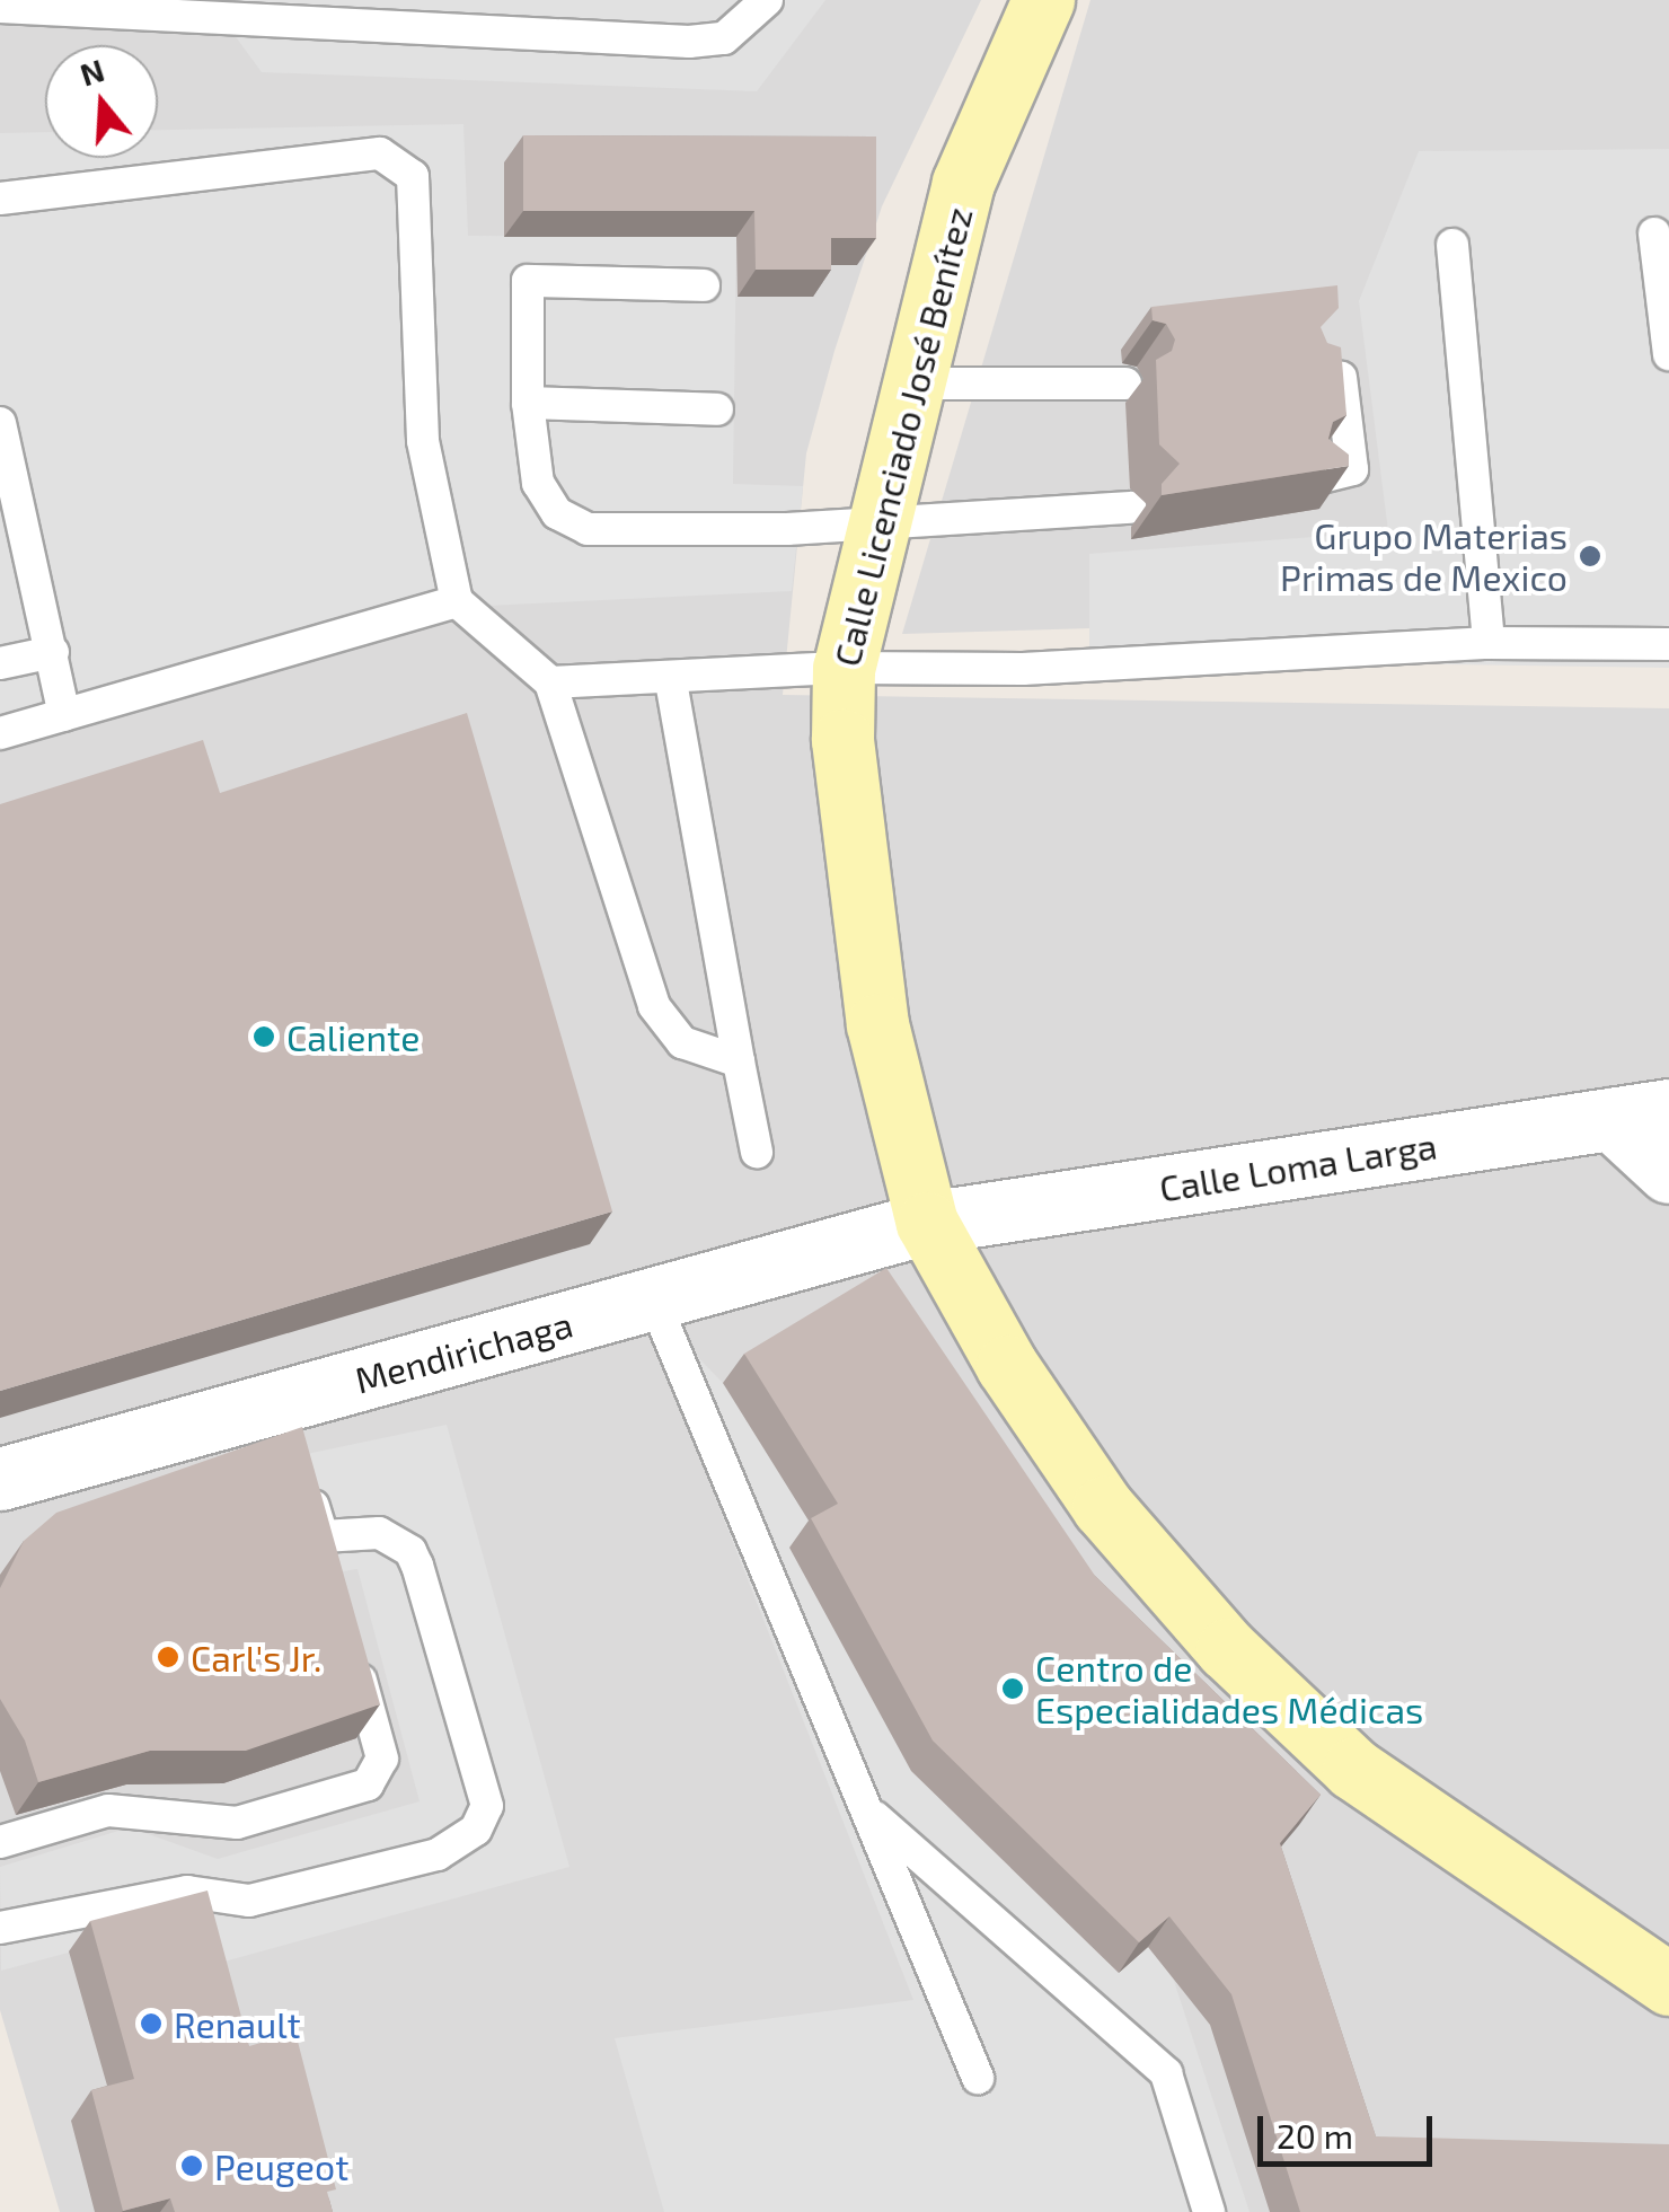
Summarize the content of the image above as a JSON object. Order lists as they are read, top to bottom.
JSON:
{
  "streets": {
    "street": ["Calle Licenciado José Benítez", "Calle Loma Larga", "Mendirichaga"]
  },
  "crossings": [
    ["Calle Licenciado José Benítez", "Calle Loma Larga"],
    ["Calle Licenciado José Benítez", "Mendirichaga"],
    ["Calle Loma Larga", "Mendirichaga"]
  ],
  "places": [
    "Grupo Materias Primas de Mexico",
    "Caliente",
    "Carl's Jr.",
    "Centro de Especialidades Médicas",
    "Renault",
    "Peugeot"
  ],
  "scale_bar": "20 m",
  "north": "top"
}
